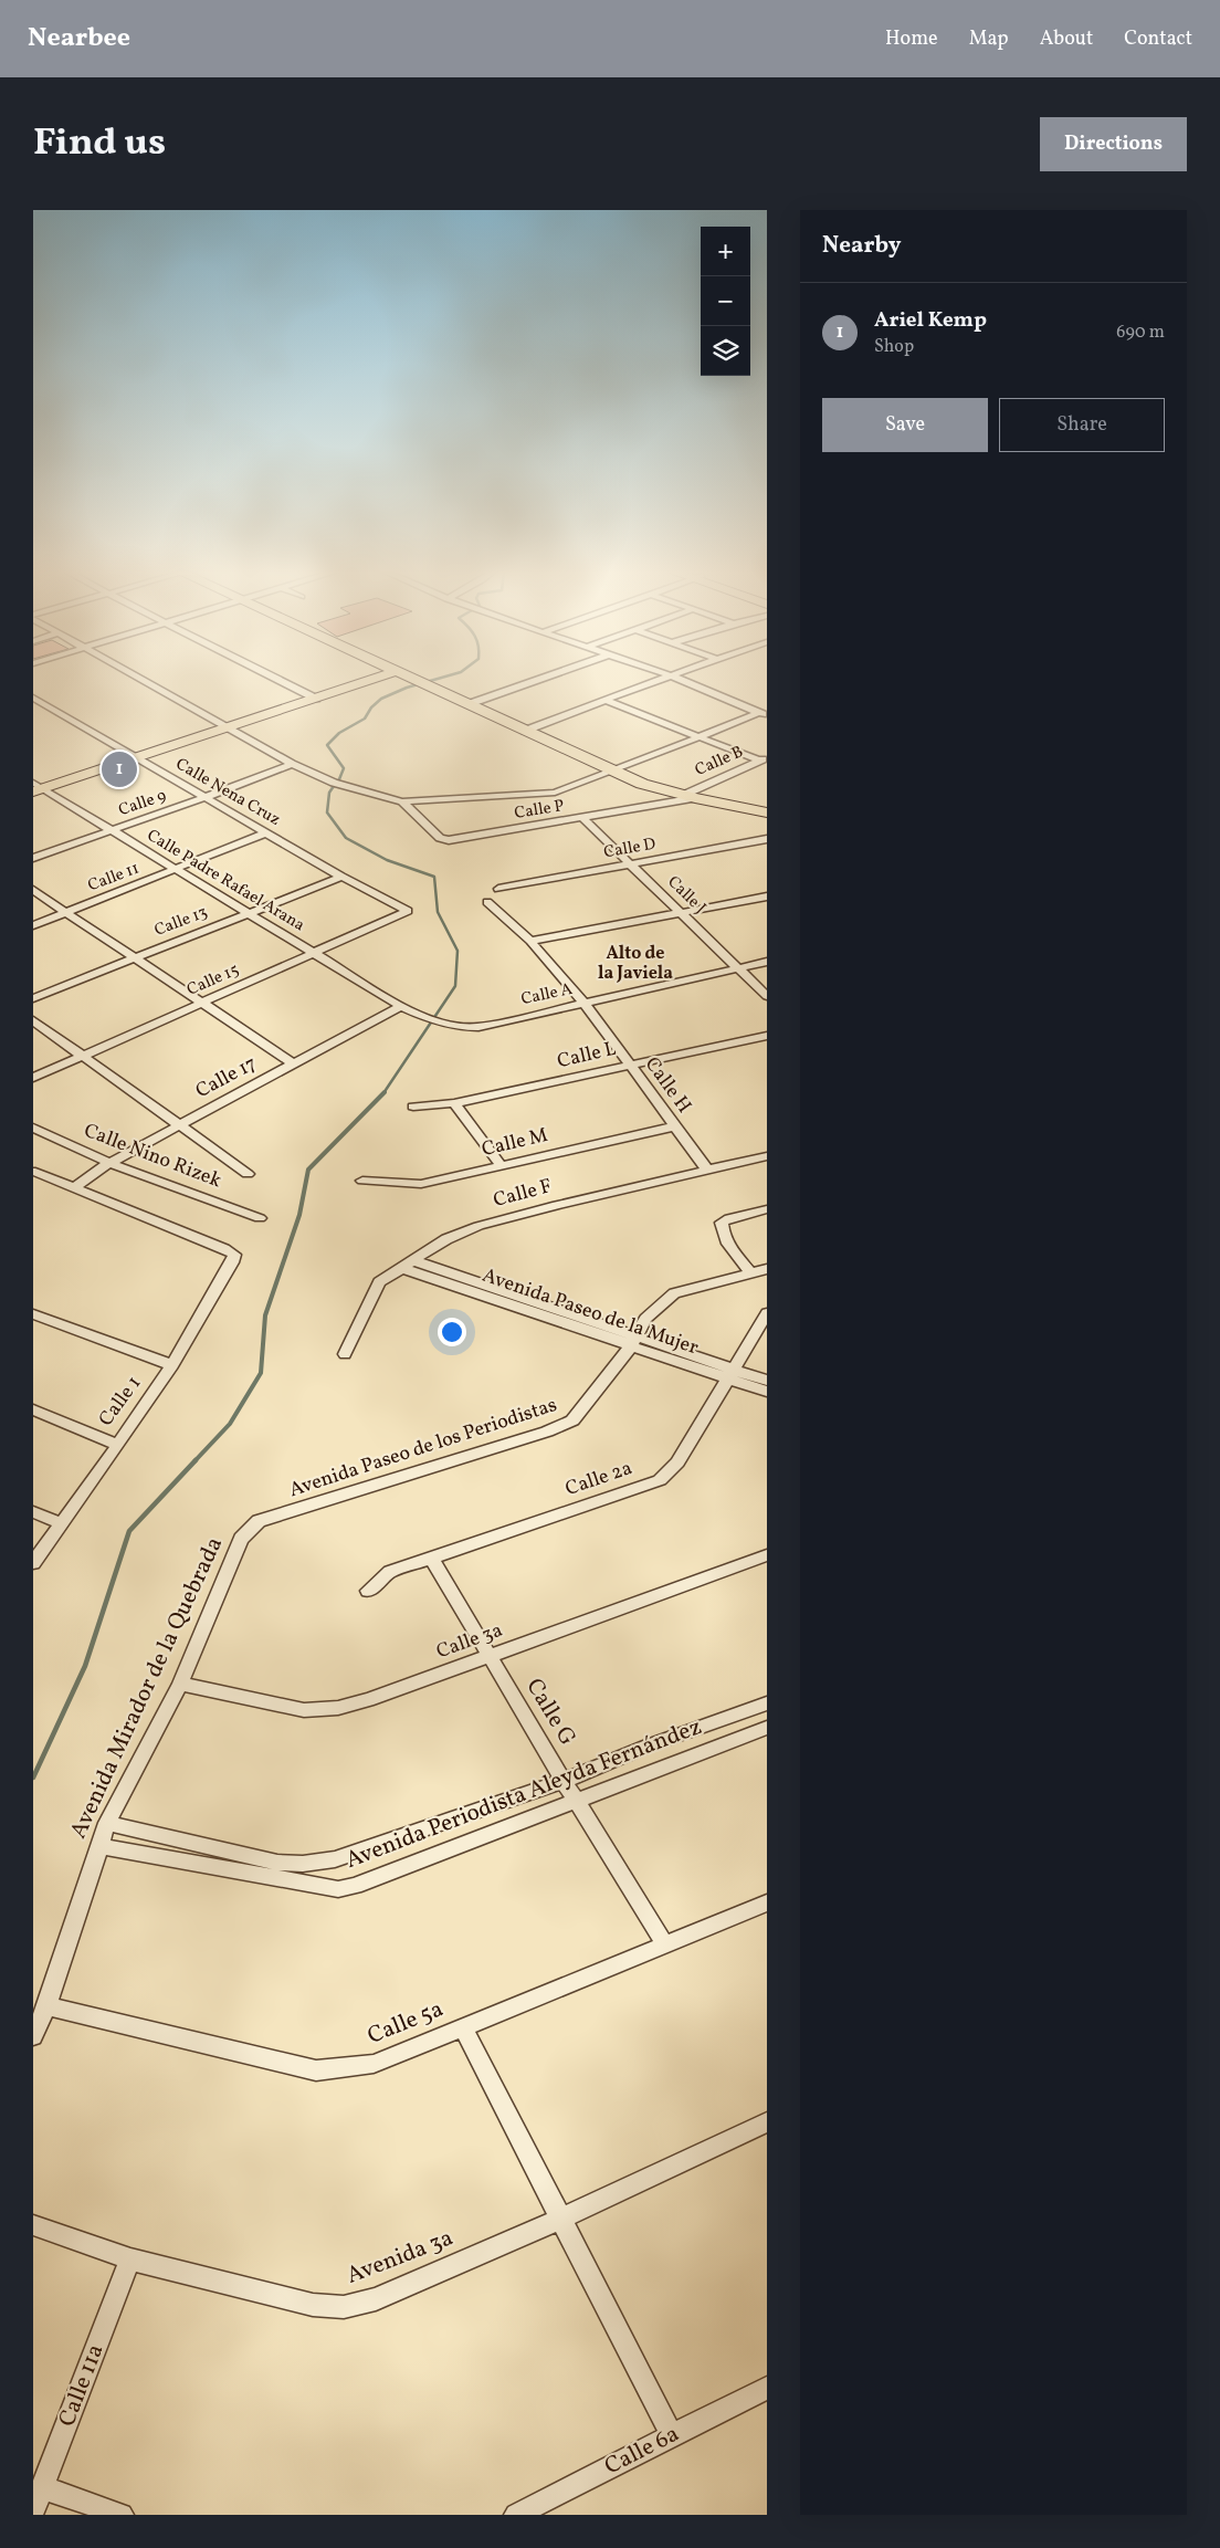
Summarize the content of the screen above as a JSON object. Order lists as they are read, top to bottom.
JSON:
{
  "streets": {
    "street": [
      "Calle B",
      "Calle Nena Cruz",
      "Calle 9",
      "Calle P",
      "Calle D",
      "Calle 11",
      "Calle Padre Rafael Arana",
      "Calle J",
      "Calle 13",
      "Calle 15",
      "Calle A",
      "Calle L",
      "Calle 17",
      "Calle H",
      "Calle M",
      "Calle Nino Rizek",
      "Calle F",
      "Avenida Paseo de la Mujer",
      "Calle 1",
      "Avenida Paseo de los Periodistas",
      "Calle 2a",
      "Calle 3a",
      "Avenida Mirador de la Quebrada",
      "Calle G",
      "Avenida Periodista Aleyda Fernández",
      "Calle 5a",
      "Avenida 3a",
      "Calle 11a",
      "Calle 6a"
    ]
  },
  "crossings": [
    ["Calle B", "Calle P"],
    ["Calle Nena Cruz", "Calle 9"],
    ["Calle Nena Cruz", "Calle 11"],
    ["Calle Nena Cruz", "Calle 13"],
    ["Calle Nena Cruz", "Calle 15"],
    ["Calle 9", "Calle Padre Rafael Arana"],
    ["Calle P", "Calle J"],
    ["Calle D", "Calle J"],
    ["Calle 11", "Calle Padre Rafael Arana"],
    ["Calle Padre Rafael Arana", "Calle 13"],
    ["Calle Padre Rafael Arana", "Calle 15"],
    ["Calle Padre Rafael Arana", "Calle A"],
    ["Calle Padre Rafael Arana", "Calle 17"],
    ["Calle J", "Calle A"],
    ["Calle A", "Calle 17"],
    ["Calle A", "Calle H"],
    ["Calle L", "Calle H"],
    ["Calle 17", "Calle Nino Rizek"],
    ["Calle 17", "Calle 1"],
    ["Calle H", "Calle M"],
    ["Calle H", "Calle F"],
    ["Calle F", "Avenida Paseo de la Mujer"],
    ["Avenida Paseo de la Mujer", "Avenida Paseo de los Periodistas"],
    ["Avenida Paseo de la Mujer", "Calle 2a"],
    ["Avenida Paseo de los Periodistas", "Avenida Mirador de la Quebrada"],
    ["Calle 2a", "Calle G"],
    ["Calle 3a", "Avenida Mirador de la Quebrada"],
    ["Calle 3a", "Calle G"],
    ["Avenida Mirador de la Quebrada", "Avenida Periodista Aleyda Fernández"],
    ["Avenida Mirador de la Quebrada", "Calle 5a"],
    ["Calle G", "Avenida Periodista Aleyda Fernández"],
    ["Calle G", "Calle 5a"],
    ["Avenida 3a", "Calle 11a"]
  ],
  "districts": ["Alto de la Javiela"],
  "page": {
    "header": "Nearbee",
    "nav": [
      "Home",
      "Map",
      "About",
      "Contact"
    ],
    "title": "Find us",
    "buttons": [
      "Directions",
      ["Save", "Share"]
    ],
    "heading": "Nearby",
    "map_buttons": ["+", "−"],
    "list": [
      {
        "mark": "1",
        "name": "Ariel Kemp",
        "note": "Shop",
        "value": "690 m"
      }
    ],
    "pins": "1"
  }
}
